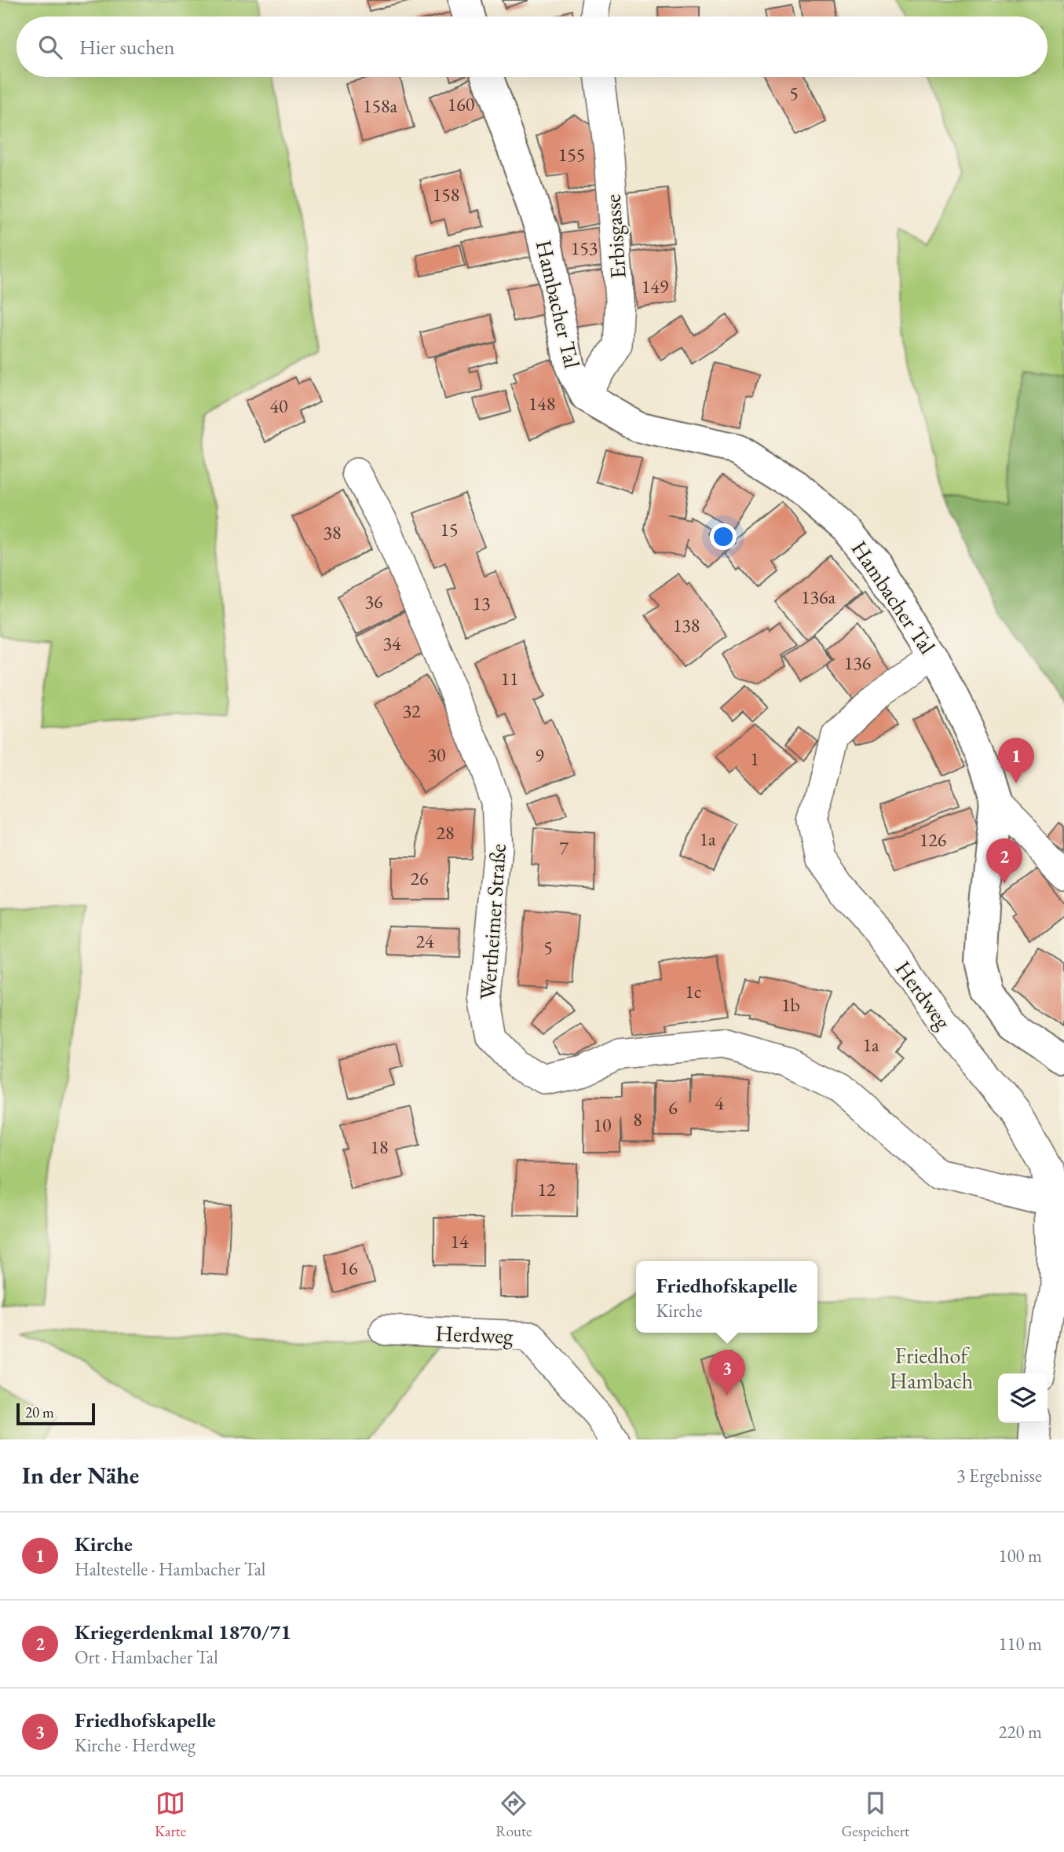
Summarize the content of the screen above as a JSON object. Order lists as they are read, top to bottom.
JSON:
{
  "streets": {
    "street": [
      "Erbisgasse",
      "Hambacher Tal",
      "Wertheimer Straße",
      "Herdweg"
    ]
  },
  "crossings": [
    ["Erbisgasse", "Hambacher Tal"],
    ["Hambacher Tal", "Herdweg"],
    ["Wertheimer Straße", "Herdweg"]
  ],
  "parks": ["Friedhof Hambach"],
  "house_numbers": [
    "5",
    "160",
    "158a",
    "155",
    "158",
    "153",
    "149",
    "148",
    "40",
    "15",
    "38",
    "136a",
    "36",
    "13",
    "138",
    "34",
    "136",
    "11",
    "32",
    "30",
    "9",
    "1",
    "28",
    "1a",
    "126",
    "7",
    "26",
    "24",
    "5",
    "1c",
    "1b",
    "1a",
    "4",
    "6",
    "8",
    "10",
    "18",
    "12",
    "14",
    "16"
  ],
  "scale_bar": "20 m",
  "page": {
    "search": "Hier suchen",
    "pins": ["1", "2", "3"],
    "popup": ["Friedhofskapelle", "Kirche"],
    "scale": "20 m",
    "heading": ["In der Nähe", "3 Ergebnisse"],
    "list": [
      {
        "mark": "1",
        "name": "Kirche",
        "note": "Haltestelle · Hambacher Tal",
        "value": "100 m"
      },
      {
        "mark": "2",
        "name": "Kriegerdenkmal 1870/71",
        "note": "Ort · Hambacher Tal",
        "value": "110 m"
      },
      {
        "mark": "3",
        "name": "Friedhofskapelle",
        "note": "Kirche · Herdweg",
        "value": "220 m"
      }
    ],
    "nav": ["Karte", "Route", "Gespeichert"]
  }
}
